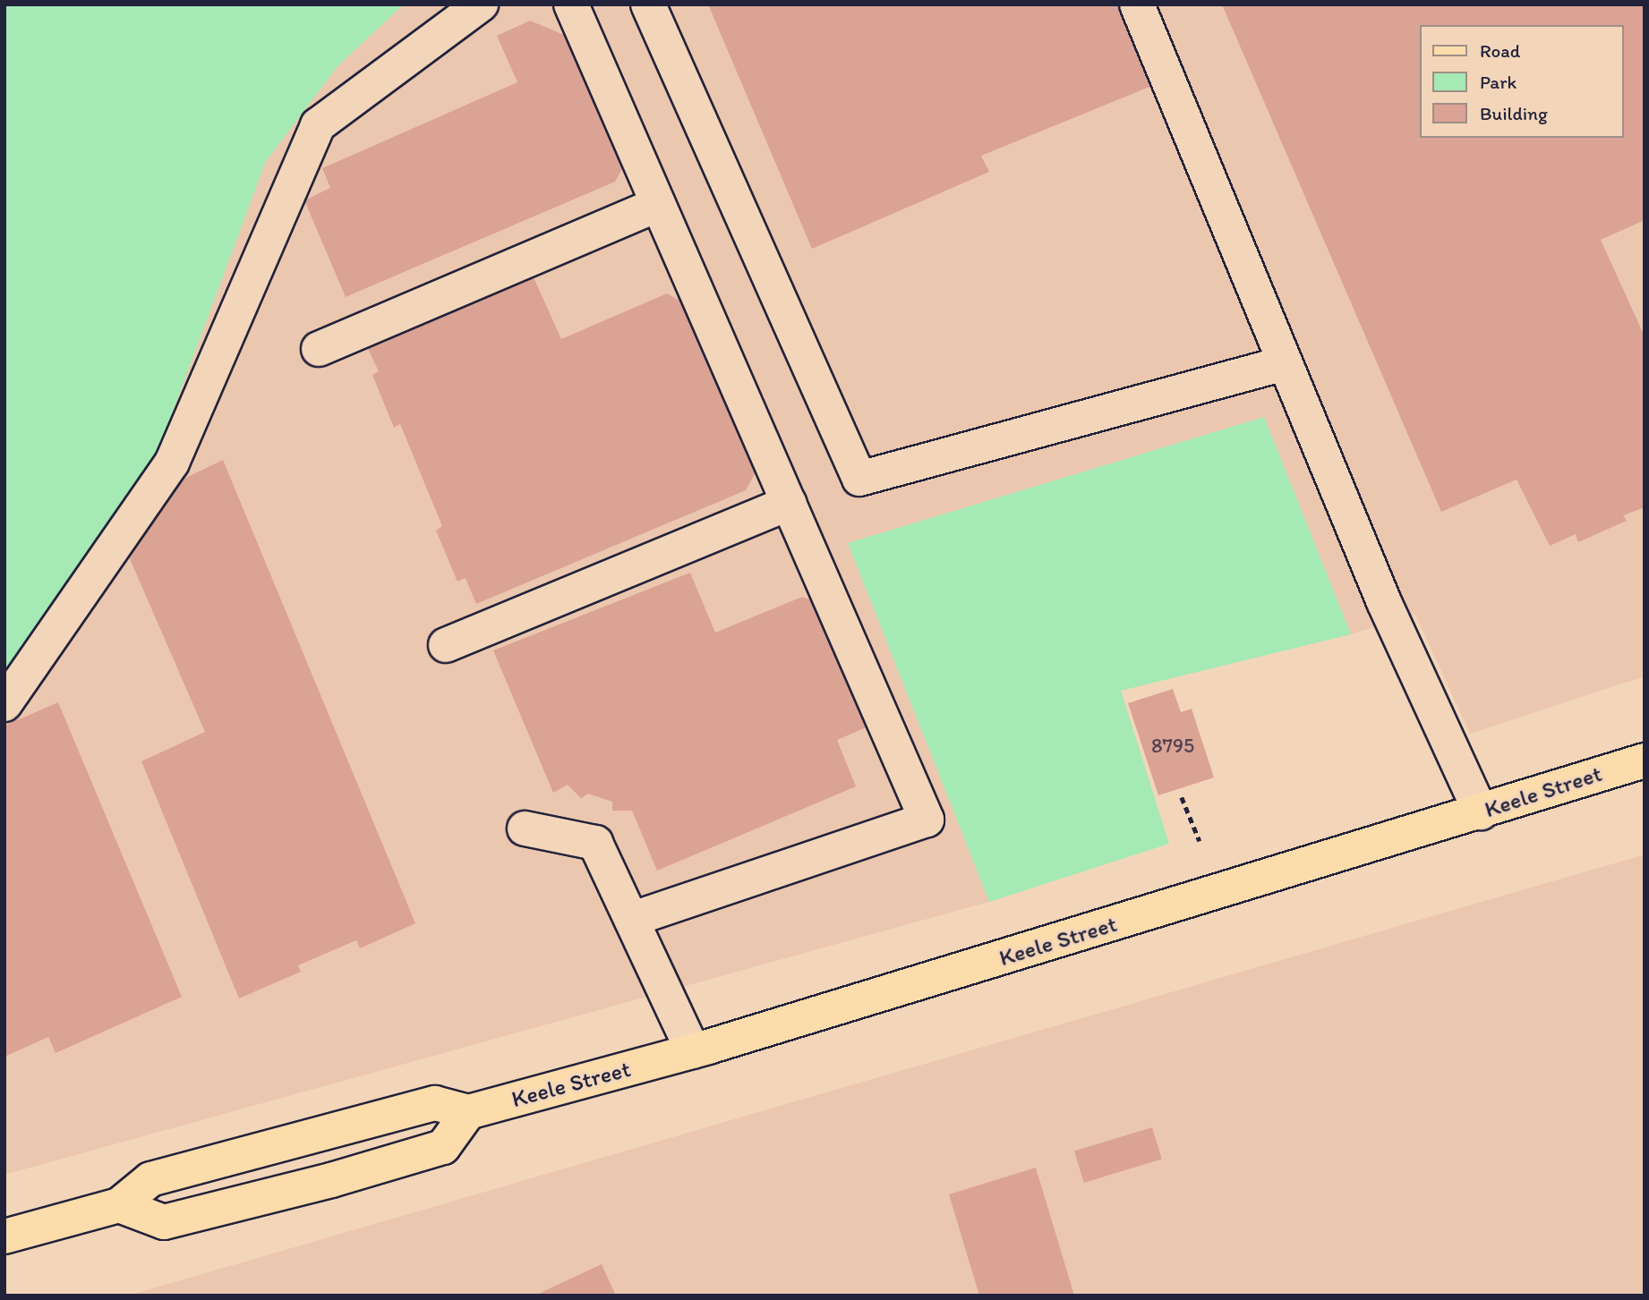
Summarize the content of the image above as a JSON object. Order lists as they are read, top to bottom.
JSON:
{
  "streets": {
    "main road": ["Keele Street"]
  },
  "house_numbers": ["8795"],
  "legend": ["Road", "Park", "Building"]
}
